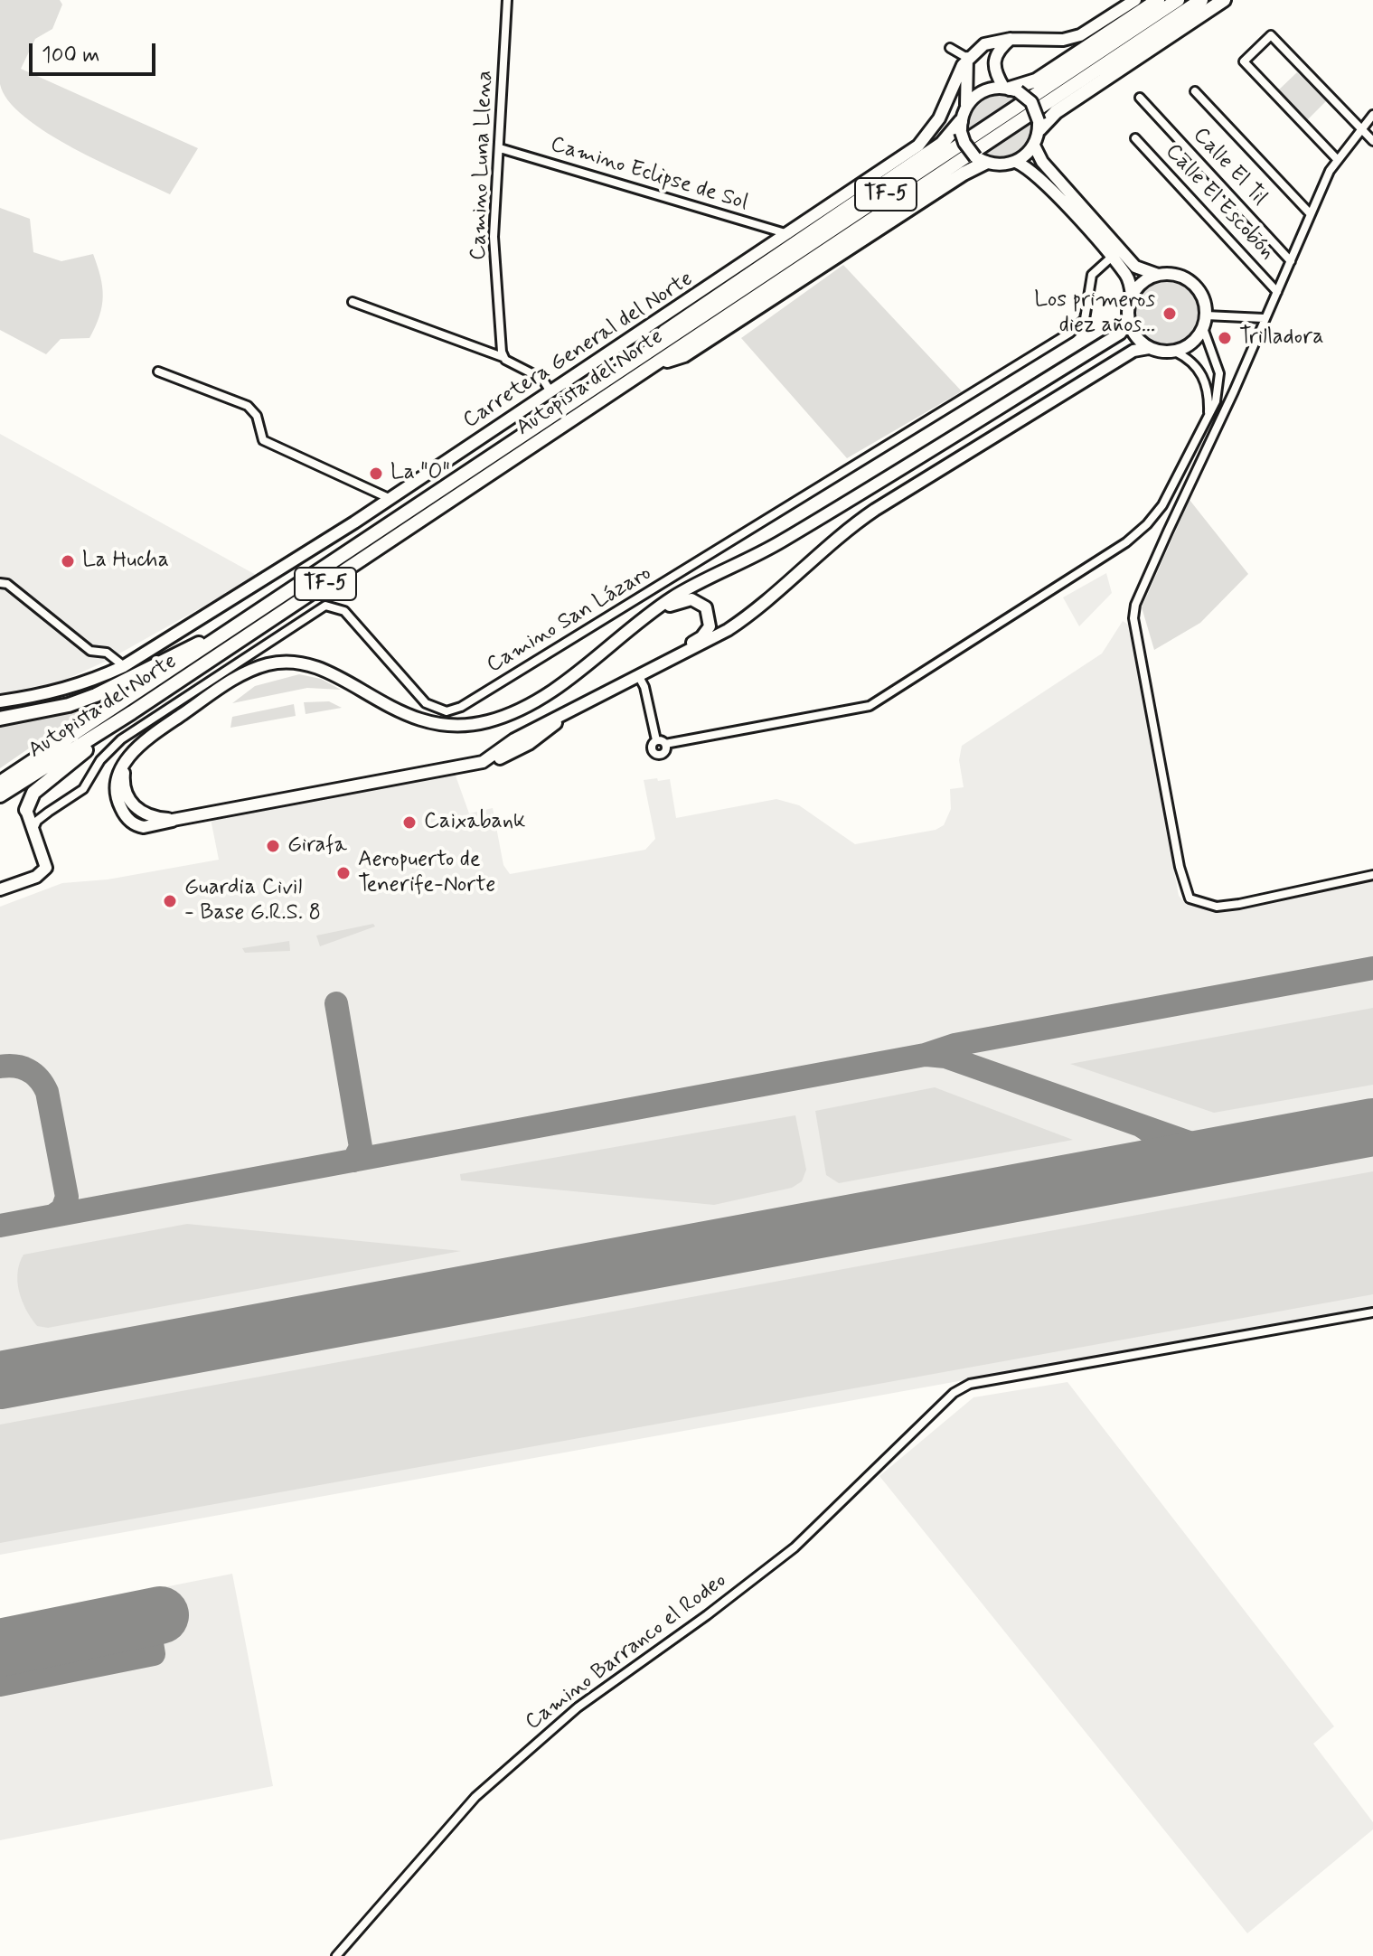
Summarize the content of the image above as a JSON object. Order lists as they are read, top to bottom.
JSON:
{
  "streets": {
    "highway": ["TF-5", "Autopista del Norte"],
    "main road": ["Carretera General del Norte"],
    "street": [
      "Camino Luna Llena",
      "Calle El Til",
      "Camino Eclipse de Sol",
      "Calle El Escobón",
      "Camino San Lázaro",
      "Camino Barranco el Rodeo"
    ]
  },
  "crossings": [
    ["Camino Luna Llena", "Camino Eclipse de Sol"],
    ["Camino Eclipse de Sol", "Carretera General del Norte"]
  ],
  "places": [
    "Los primeros diez años...",
    "Trilladora",
    "La \"O\"",
    "La Hucha",
    "Caixabank",
    "Girafa",
    "Aeropuerto de Tenerife-Norte",
    "Guardia Civil - Base G.R.S. 8"
  ],
  "scale_bar": "100 m"
}
